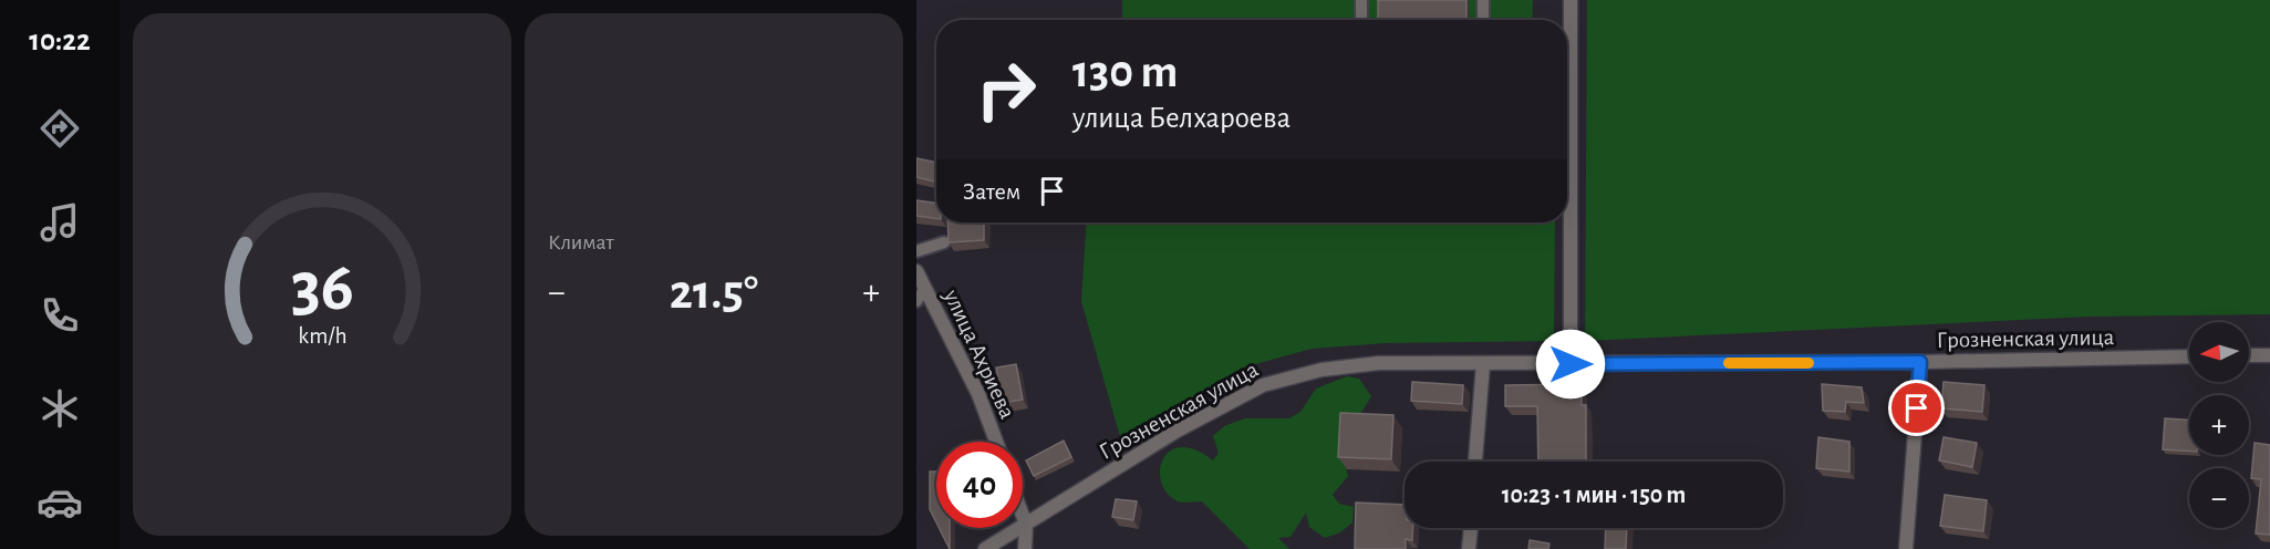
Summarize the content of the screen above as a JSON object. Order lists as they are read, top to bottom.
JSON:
{
  "streets": {
    "street": ["Грозненская улица", "улица Ахриева"]
  },
  "north": "left",
  "page": {
    "tabs": "10:22",
    "tile": "Климат",
    "turn": ["130 m", "улица Белхароева"],
    "then": "Затем",
    "heat": ["−", "21.5°", "+"],
    "map_buttons": ["+", "−"],
    "limit": "40",
    "trip": "10:23 · 1 мин · 150 m",
    "gauge": ["36", "km/h"]
  }
}
